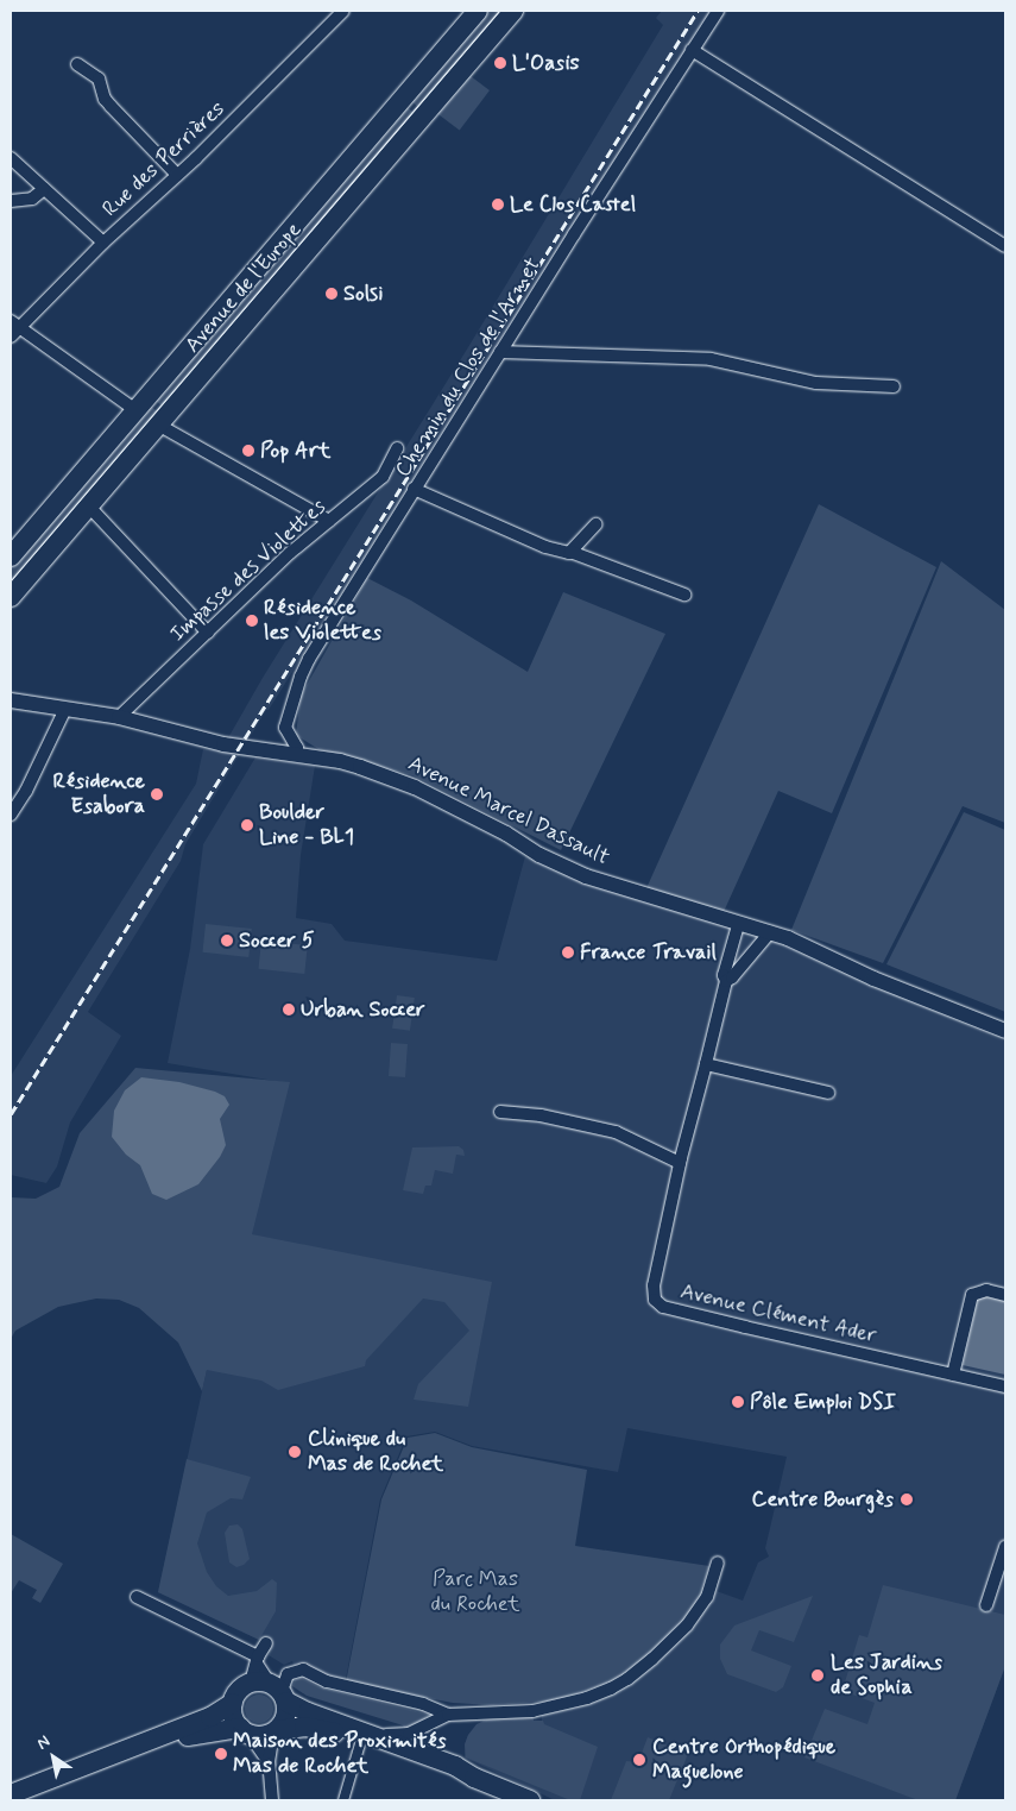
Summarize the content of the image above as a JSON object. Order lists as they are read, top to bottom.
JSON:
{
  "streets": {
    "main road": ["Avenue de l'Europe"],
    "street": [
      "Rue des Perrières",
      "Chemin du Clos de l'Armet",
      "Impasse des Violettes",
      "Avenue Marcel Dassault",
      "Avenue Clément Ader"
    ]
  },
  "crossings": [
    ["Chemin du Clos de l'Armet", "Avenue Marcel Dassault"],
    ["Impasse des Violettes", "Avenue Marcel Dassault"],
    ["Avenue Marcel Dassault", "Avenue Clément Ader"]
  ],
  "parks": ["Parc Mas du Rochet"],
  "places": [
    "L'Oasis",
    "Le Clos Castel",
    "Solsi",
    "Pop Art",
    "Résidence les Violettes",
    "Résidence Esabora",
    "Boulder Line - BL1",
    "Soccer 5",
    "France Travail",
    "Urban Soccer",
    "Pôle Emploi DSI",
    "Clinique du Mas de Rochet",
    "Centre Bourgès",
    "Les Jardins de Sophia",
    "Maison des Proximités Mas de Rochet",
    "Centre Orthopédique Maguelone"
  ],
  "north": "top left"
}
